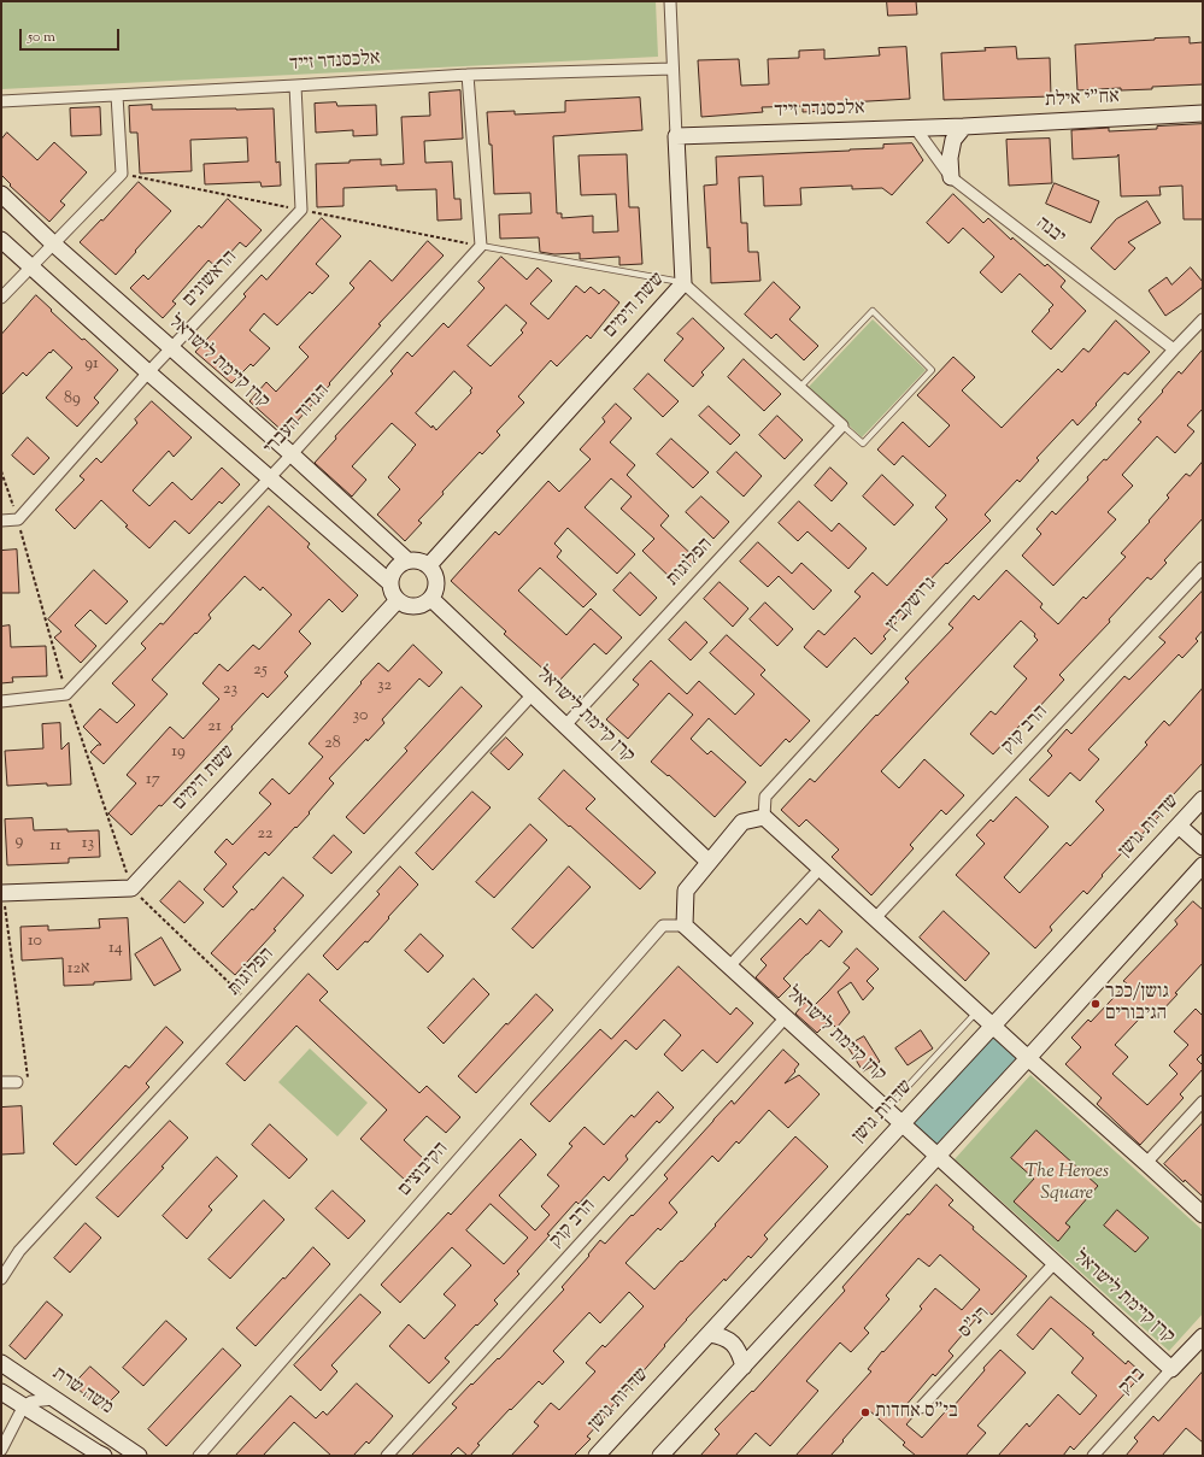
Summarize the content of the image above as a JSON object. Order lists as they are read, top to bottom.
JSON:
{
  "streets": {
    "street": [
      "אלכסנדר זייד",
      "אח\"י אילת",
      "יבנה",
      "הראשונים",
      "ששת הימים",
      "קרן קיימת לישראל",
      "הגדוד העברי",
      "הפלוגות",
      "גרושקביץ",
      "הרב קוק",
      "שדרות גושן",
      "הקיבוצים",
      "רנ\"ס",
      "ברק",
      "משה שרת"
    ]
  },
  "crossings": [
    ["אלכסנדר זייד", "אח\"י אילת"],
    ["אלכסנדר זייד", "יבנה"],
    ["אלכסנדר זייד", "הראשונים"],
    ["אלכסנדר זייד", "ששת הימים"],
    ["יבנה", "גרושקביץ"],
    ["הראשונים", "קרן קיימת לישראל"],
    ["ששת הימים", "קרן קיימת לישראל"],
    ["קרן קיימת לישראל", "הגדוד העברי"],
    ["קרן קיימת לישראל", "הפלוגות"],
    ["קרן קיימת לישראל", "הרב קוק"],
    ["קרן קיימת לישראל", "שדרות גושן"],
    ["קרן קיימת לישראל", "הקיבוצים"],
    ["קרן קיימת לישראל", "רנ\"ס"],
    ["קרן קיימת לישראל", "ברק"]
  ],
  "parks": ["The Heroes Square"],
  "places": ["גושן/ככר הגיבורים", "בי\"ס אחדות"],
  "house_numbers": [
    "91",
    "89",
    "25",
    "32",
    "23",
    "30",
    "21",
    "28",
    "19",
    "17",
    "22",
    "9",
    "13",
    "11",
    "10",
    "14",
    "12א"
  ],
  "scale_bar": "50 m"
}
